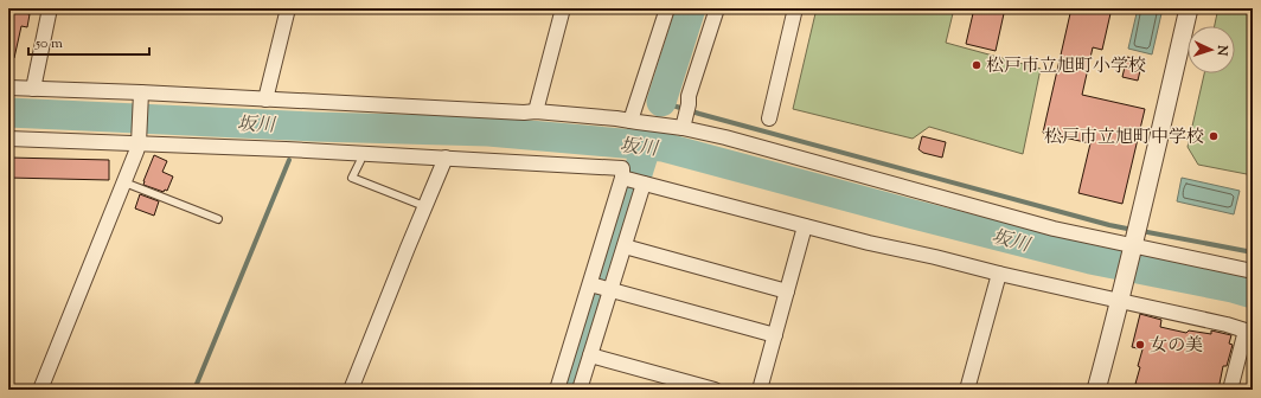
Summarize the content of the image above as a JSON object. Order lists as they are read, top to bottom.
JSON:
{
  "water": ["坂川"],
  "places": ["松戸市立旭町小学校", "松戸市立旭町中学校", "女の美"],
  "scale_bar": "50 m",
  "north": "right"
}
